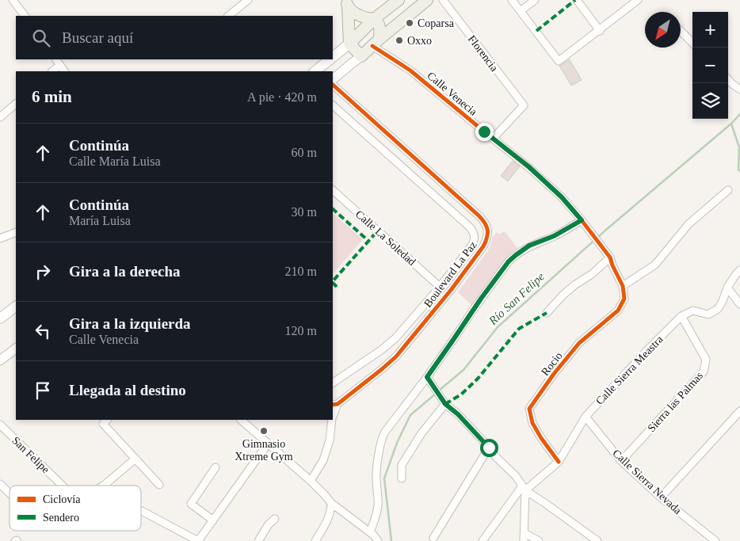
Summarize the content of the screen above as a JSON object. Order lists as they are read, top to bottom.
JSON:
{
  "streets": {
    "street": [
      "Florencia",
      "Calle Venecia",
      "Calle La Soledad",
      "Boulevard La Paz",
      "Rocio",
      "Calle Sierra Meastra",
      "Sierra las Palmas",
      "San Felipe",
      "Calle Sierra Nevada"
    ]
  },
  "crossings": [
    ["Florencia", "Calle Venecia"],
    ["Calle Venecia", "Rocio"],
    ["Calle La Soledad", "Boulevard La Paz"],
    ["Rocio", "Calle Sierra Meastra"],
    ["Calle Sierra Meastra", "Sierra las Palmas"],
    ["Calle Sierra Meastra", "Calle Sierra Nevada"],
    ["Sierra las Palmas", "Calle Sierra Nevada"]
  ],
  "water": ["Río San Felipe"],
  "places": ["Coparsa", "Oxxo", "Gimnasio Xtreme Gym"],
  "legend": ["Ciclovía", "Sendero"],
  "north": "bottom left",
  "page": {
    "map_buttons": ["+", "−"],
    "search": "Buscar aquí",
    "heading": ["6 min", "A pie · 420 m"],
    "list": [
      ["Continúa", "Calle María Luisa", "60 m"],
      ["Continúa", "María Luisa", "30 m"],
      ["Gira a la derecha", "210 m"],
      ["Gira a la izquierda", "Calle Venecia", "120 m"],
      "Llegada al destino"
    ]
  }
}
